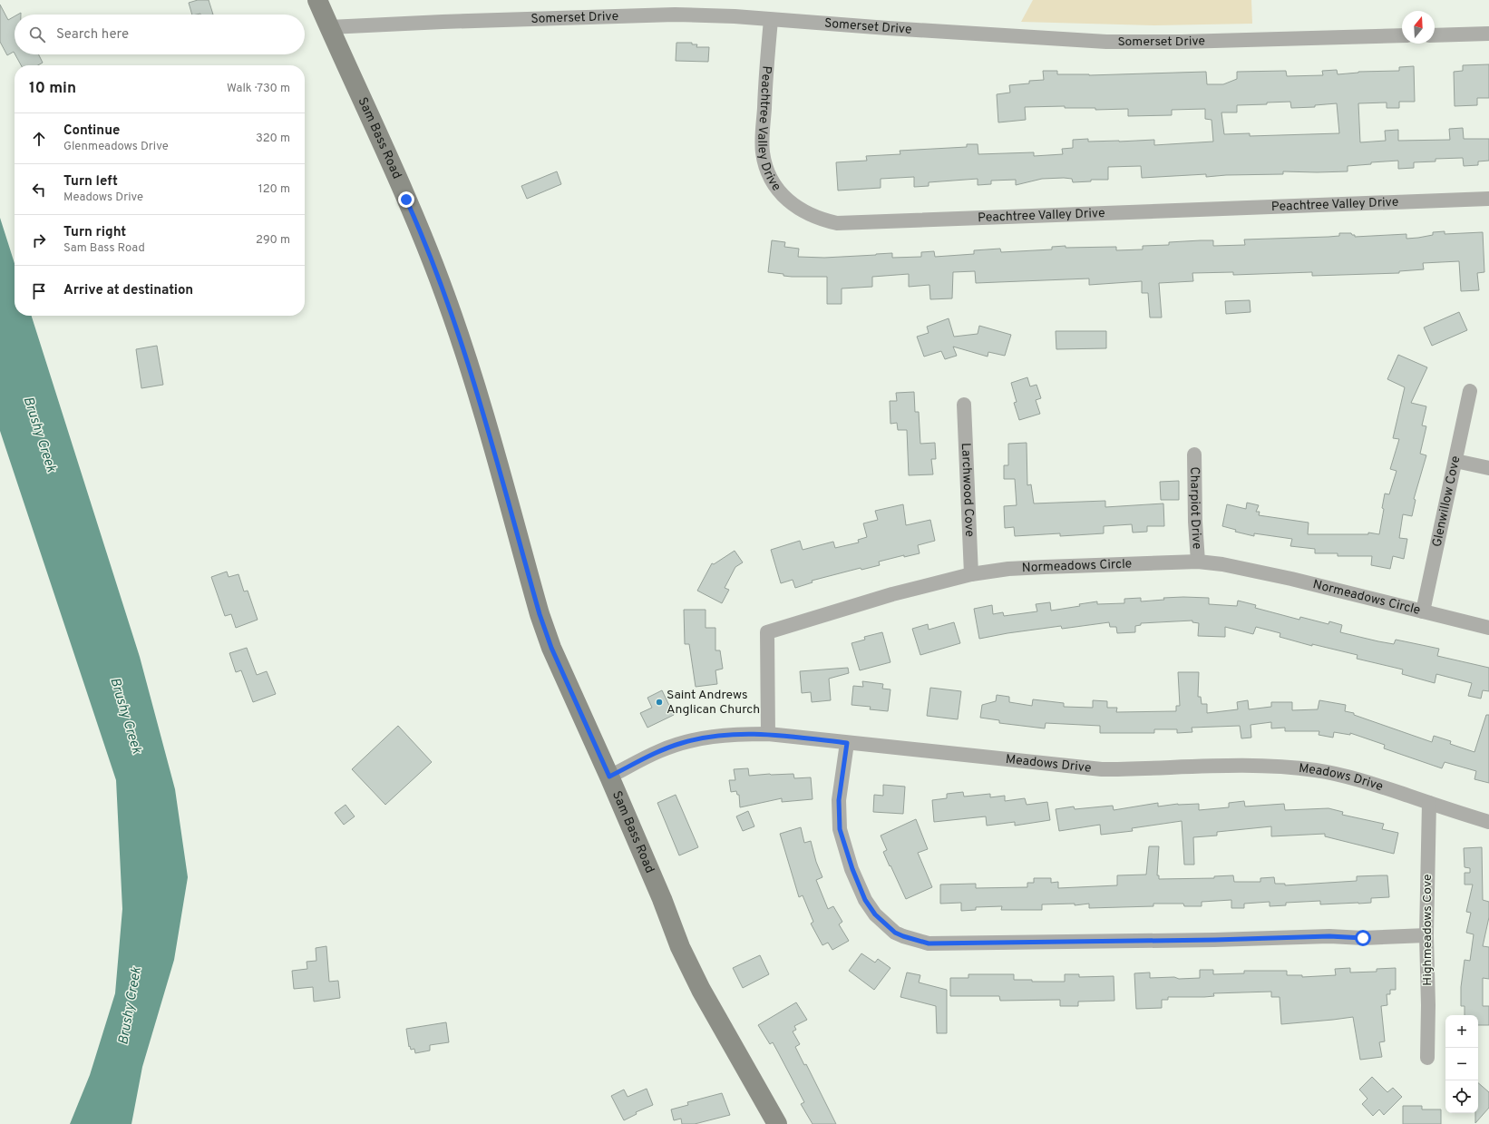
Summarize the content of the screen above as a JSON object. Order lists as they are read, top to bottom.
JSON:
{
  "streets": {
    "main road": ["Sam Bass Road"],
    "street": [
      "Somerset Drive",
      "Peachtree Valley Drive",
      "Larchwood Cove",
      "Glenwillow Cove",
      "Charpiot Drive",
      "Normeadows Circle",
      "Meadows Drive",
      "Highmeadows Cove"
    ]
  },
  "crossings": [
    ["Somerset Drive", "Peachtree Valley Drive"],
    ["Somerset Drive", "Sam Bass Road"],
    ["Sam Bass Road", "Meadows Drive"],
    ["Larchwood Cove", "Normeadows Circle"],
    ["Glenwillow Cove", "Normeadows Circle"],
    ["Charpiot Drive", "Normeadows Circle"],
    ["Normeadows Circle", "Meadows Drive"],
    ["Meadows Drive", "Highmeadows Cove"]
  ],
  "water": ["Brushy Creek"],
  "places": ["Saint Andrews Anglican Church"],
  "north": "top",
  "page": {
    "search": "Search here",
    "heading": ["10 min", "Walk · 730 m"],
    "list": [
      ["Continue", "Glenmeadows Drive", "320 m"],
      ["Turn left", "Meadows Drive", "120 m"],
      ["Turn right", "Sam Bass Road", "290 m"],
      "Arrive at destination"
    ],
    "map_buttons": ["+", "−"]
  }
}
